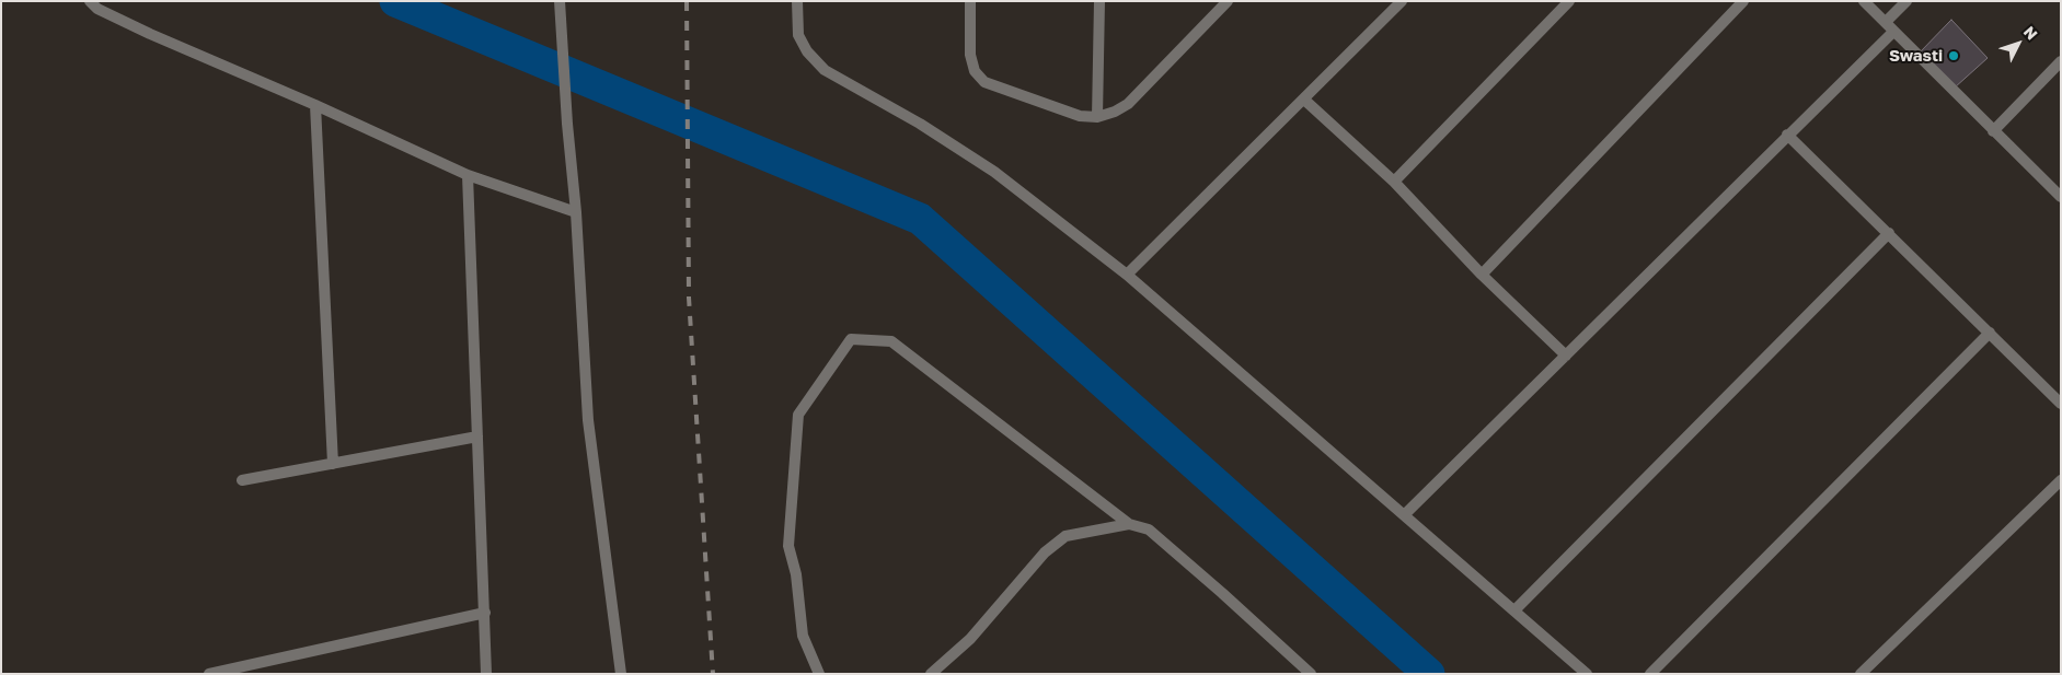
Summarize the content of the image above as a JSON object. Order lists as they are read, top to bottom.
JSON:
{
  "places": ["Swasti"],
  "north": "top right"
}
